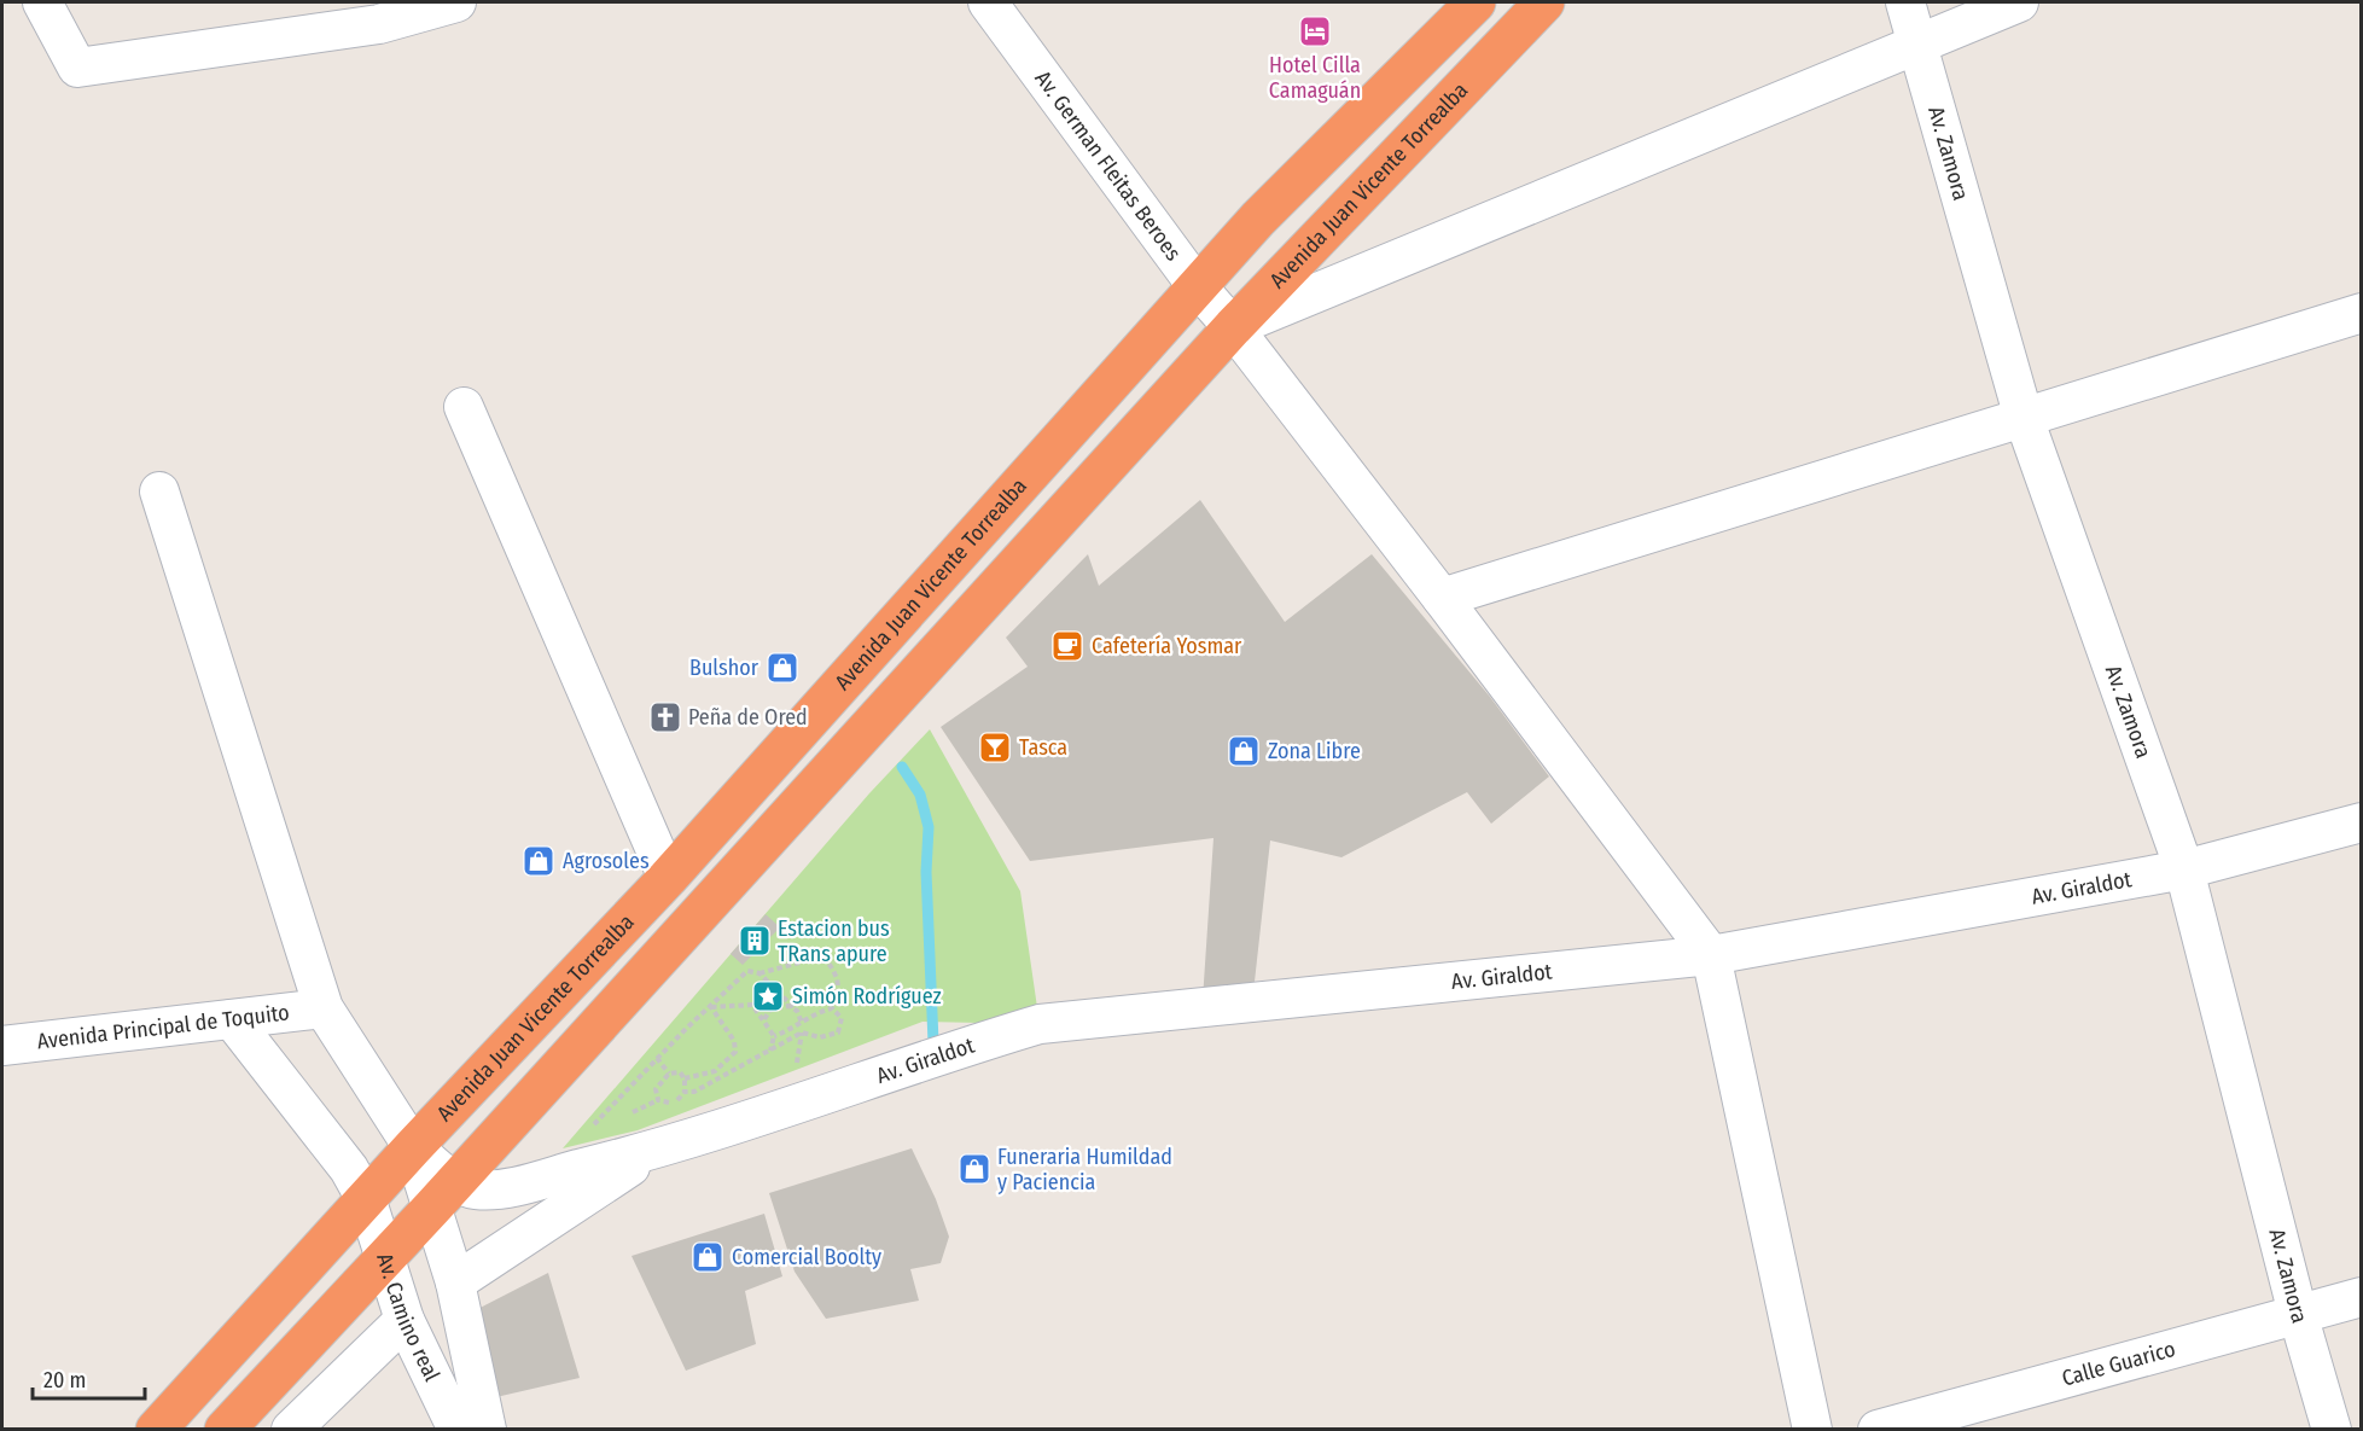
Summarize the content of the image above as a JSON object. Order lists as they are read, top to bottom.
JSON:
{
  "streets": {
    "highway": ["Avenida Juan Vicente Torrealba"],
    "street": [
      "Av. Zamora",
      "Av. German Fleitas Beroes",
      "Av. Giraldot",
      "Avenida Principal de Toquito",
      "Av. Camino real",
      "Calle Guarico"
    ]
  },
  "crossings": [
    ["Av. Zamora", "Av. Giraldot"],
    ["Av. Zamora", "Calle Guarico"],
    ["Av. German Fleitas Beroes", "Avenida Juan Vicente Torrealba"],
    ["Av. German Fleitas Beroes", "Av. Giraldot"],
    ["Avenida Juan Vicente Torrealba", "Av. Giraldot"],
    ["Avenida Juan Vicente Torrealba", "Av. Camino real"],
    ["Av. Giraldot", "Avenida Principal de Toquito"],
    ["Avenida Principal de Toquito", "Av. Camino real"]
  ],
  "places": {
    "hotel": ["Hotel Cilla Camaguán"],
    "cafe": ["Cafetería Yosmar"],
    "shop": [
      "Bulshor",
      "Zona Libre",
      "Agrosoles",
      "Funeraria Humildad y Paciencia",
      "Comercial Boolty"
    ],
    "church": ["Peña de Ored"],
    "bar": ["Tasca"],
    "building": ["Estacion bus TRans apure"],
    "place": ["Simón Rodríguez"]
  },
  "scale_bar": "20 m"
}
